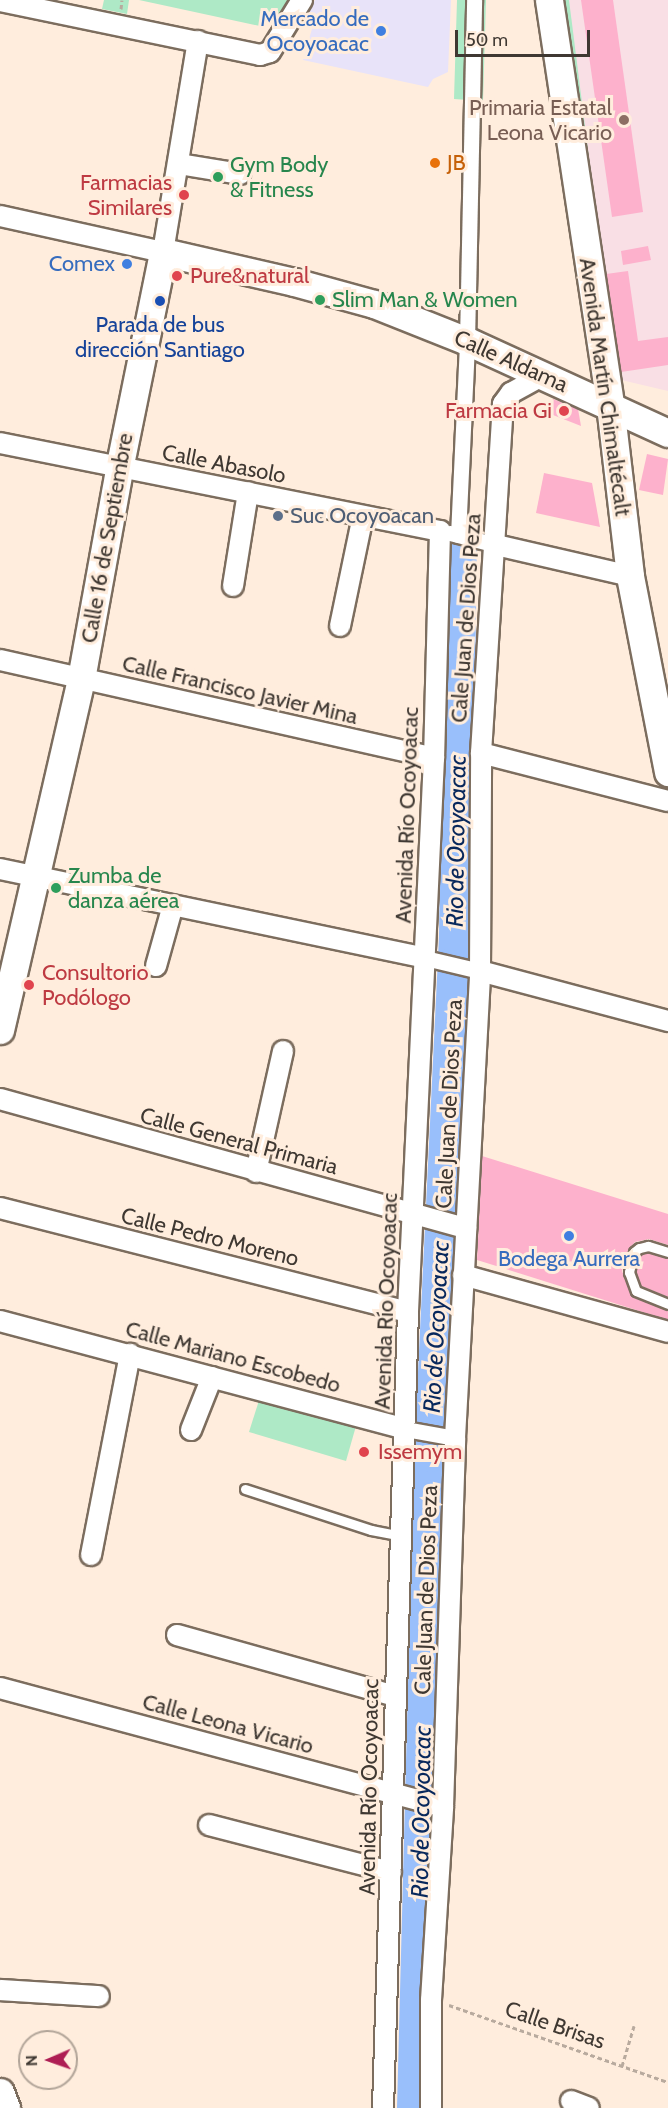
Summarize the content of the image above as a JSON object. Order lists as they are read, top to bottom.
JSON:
{
  "streets": {
    "main road": ["Calle Aldama", "Avenida Martín Chimaltécalt", "Calle 16 de Septiembre"],
    "street": [
      "Calle Abasolo",
      "Cale Juan de Dios Peza",
      "Calle Francisco Javier Mina",
      "Avenida Río Ocoyoacac",
      "Calle General Primaria",
      "Calle Pedro Moreno",
      "Calle Mariano Escobedo",
      "Calle Leona Vicario"
    ],
    "path": ["Calle Brisas"]
  },
  "crossings": [
    ["Calle Aldama", "Avenida Martín Chimaltécalt"],
    ["Calle Aldama", "Calle 16 de Septiembre"],
    ["Calle Aldama", "Cale Juan de Dios Peza"],
    ["Calle Abasolo", "Calle 16 de Septiembre"],
    ["Calle Abasolo", "Avenida Río Ocoyoacac"],
    ["Calle 16 de Septiembre", "Calle Francisco Javier Mina"],
    ["Cale Juan de Dios Peza", "Calle General Primaria"],
    ["Cale Juan de Dios Peza", "Calle Mariano Escobedo"],
    ["Cale Juan de Dios Peza", "Calle Leona Vicario"],
    ["Cale Juan de Dios Peza", "Calle Brisas"],
    ["Calle Francisco Javier Mina", "Avenida Río Ocoyoacac"],
    ["Avenida Río Ocoyoacac", "Calle General Primaria"],
    ["Avenida Río Ocoyoacac", "Calle Pedro Moreno"],
    ["Avenida Río Ocoyoacac", "Calle Mariano Escobedo"],
    ["Avenida Río Ocoyoacac", "Calle Leona Vicario"]
  ],
  "water": ["Rio de Ocoyoacac"],
  "places": [
    "Mercado de Ocoyoacac",
    "Primaria Estatal Leona Vicario",
    "JB",
    "Gym Body & Fitness",
    "Farmacias Similares",
    "Comex",
    "Pure&natural",
    "Slim Man & Women",
    "Parada de bus dirección Santiago",
    "Farmacia Gi",
    "Suc Ocoyoacan",
    "Zumba de danza aérea",
    "Consultorio Podólogo",
    "Bodega Aurrera",
    "Issemym"
  ],
  "scale_bar": "50 m",
  "north": "left"
}
